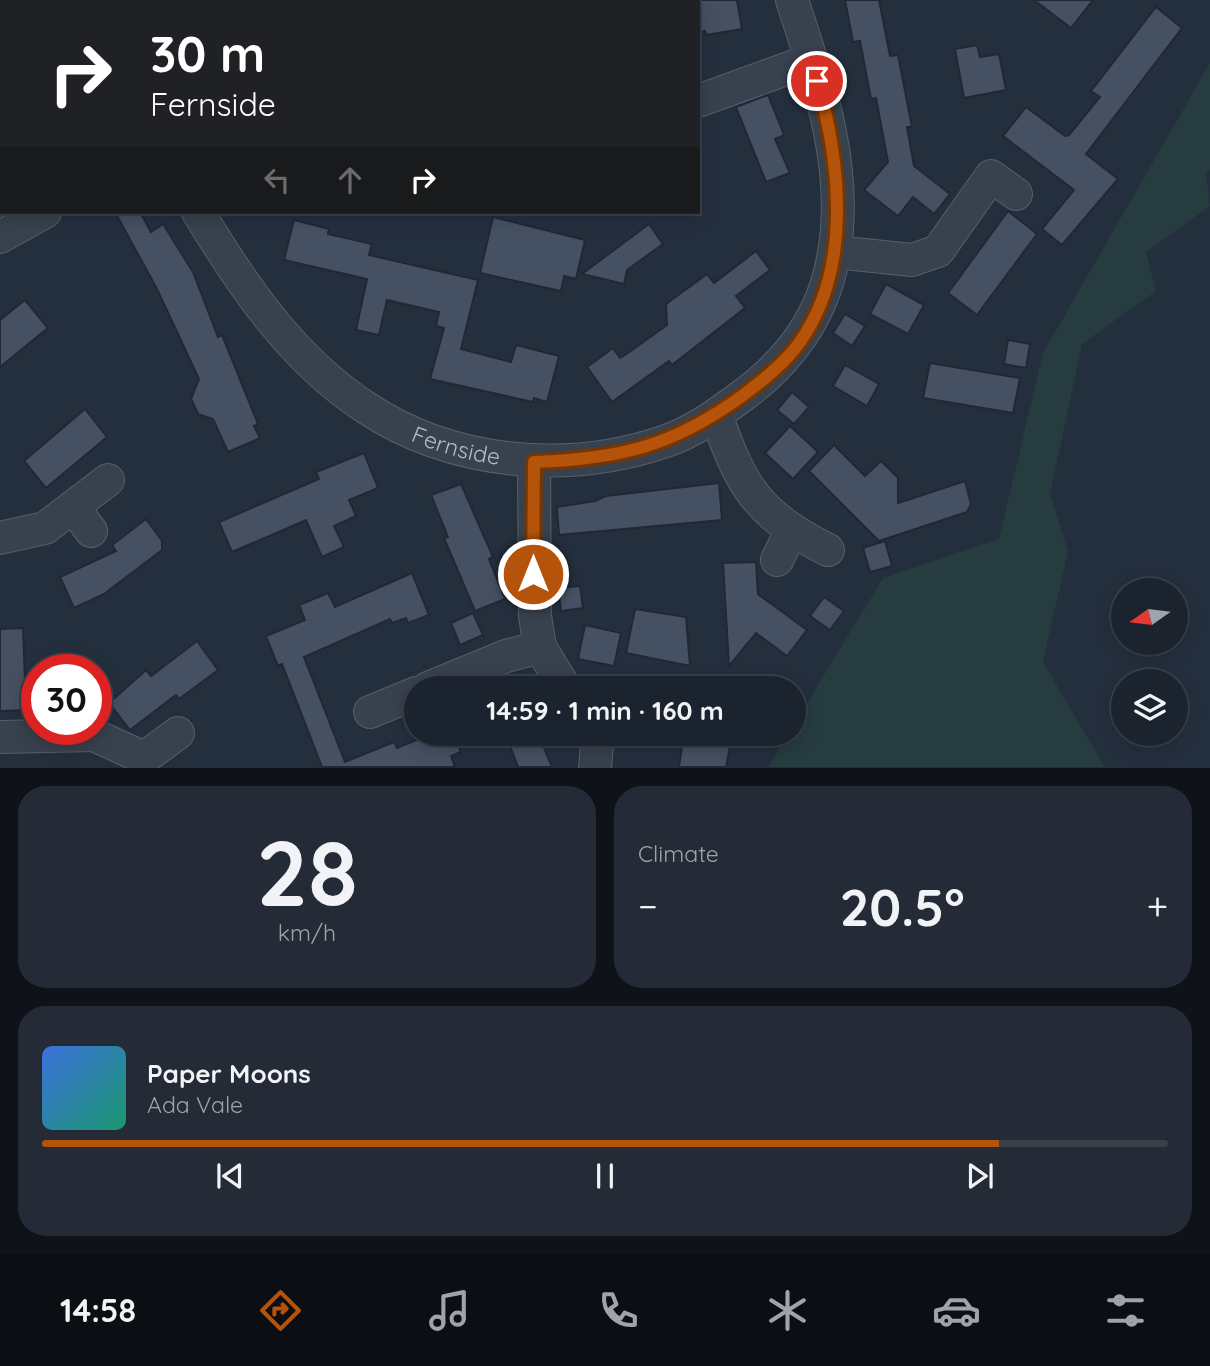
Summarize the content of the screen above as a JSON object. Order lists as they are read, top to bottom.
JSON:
{
  "streets": {
    "street": ["Fernside"]
  },
  "north": "left",
  "page": {
    "turn": ["30 m", "Fernside"],
    "limit": "30",
    "trip": "14:59 · 1 min · 160 m",
    "tile": [
      ["28", "km/h"],
      "Climate"
    ],
    "heat": ["−", "20.5°", "+"],
    "song": ["Paper Moons", "Ada Vale"],
    "tabs": "14:58"
  }
}
